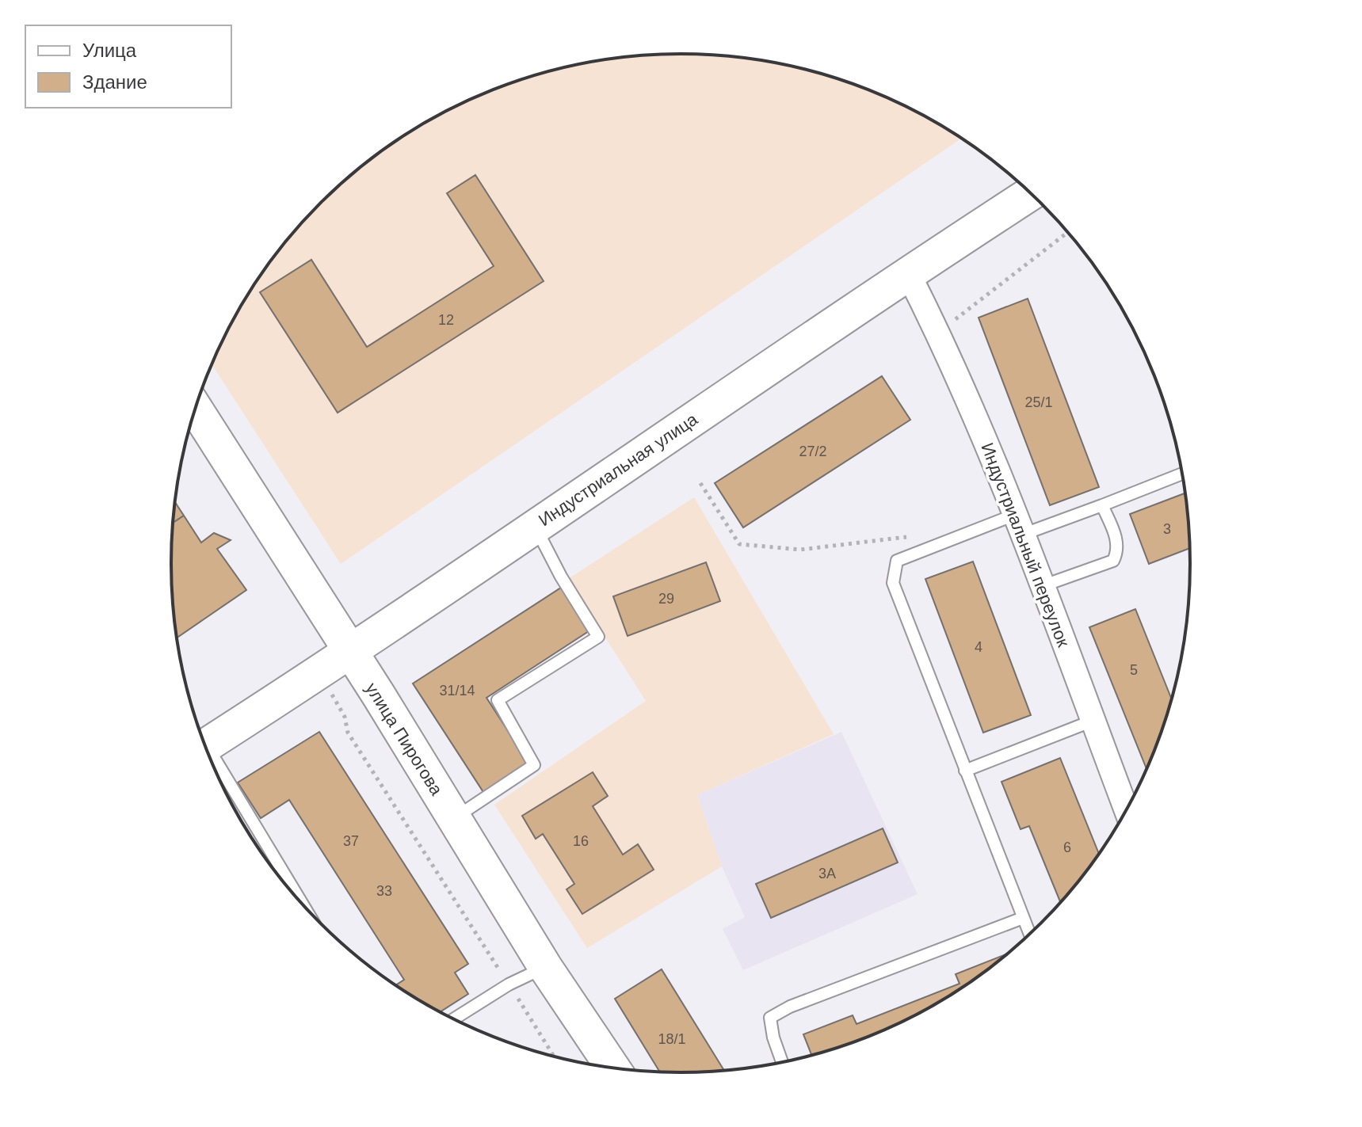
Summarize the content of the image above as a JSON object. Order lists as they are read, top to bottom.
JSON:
{
  "streets": {
    "street": ["Индустриальная улица", "Индустриальный переулок", "улица Пирогова"]
  },
  "crossings": [
    ["Индустриальная улица", "Индустриальный переулок"],
    ["Индустриальная улица", "улица Пирогова"]
  ],
  "house_numbers": [
    "12",
    "25/1",
    "27/2",
    "3",
    "29",
    "4",
    "5",
    "31/14",
    "37",
    "16",
    "6",
    "3А",
    "33",
    "18/1"
  ],
  "legend": ["Улица", "Здание"]
}
